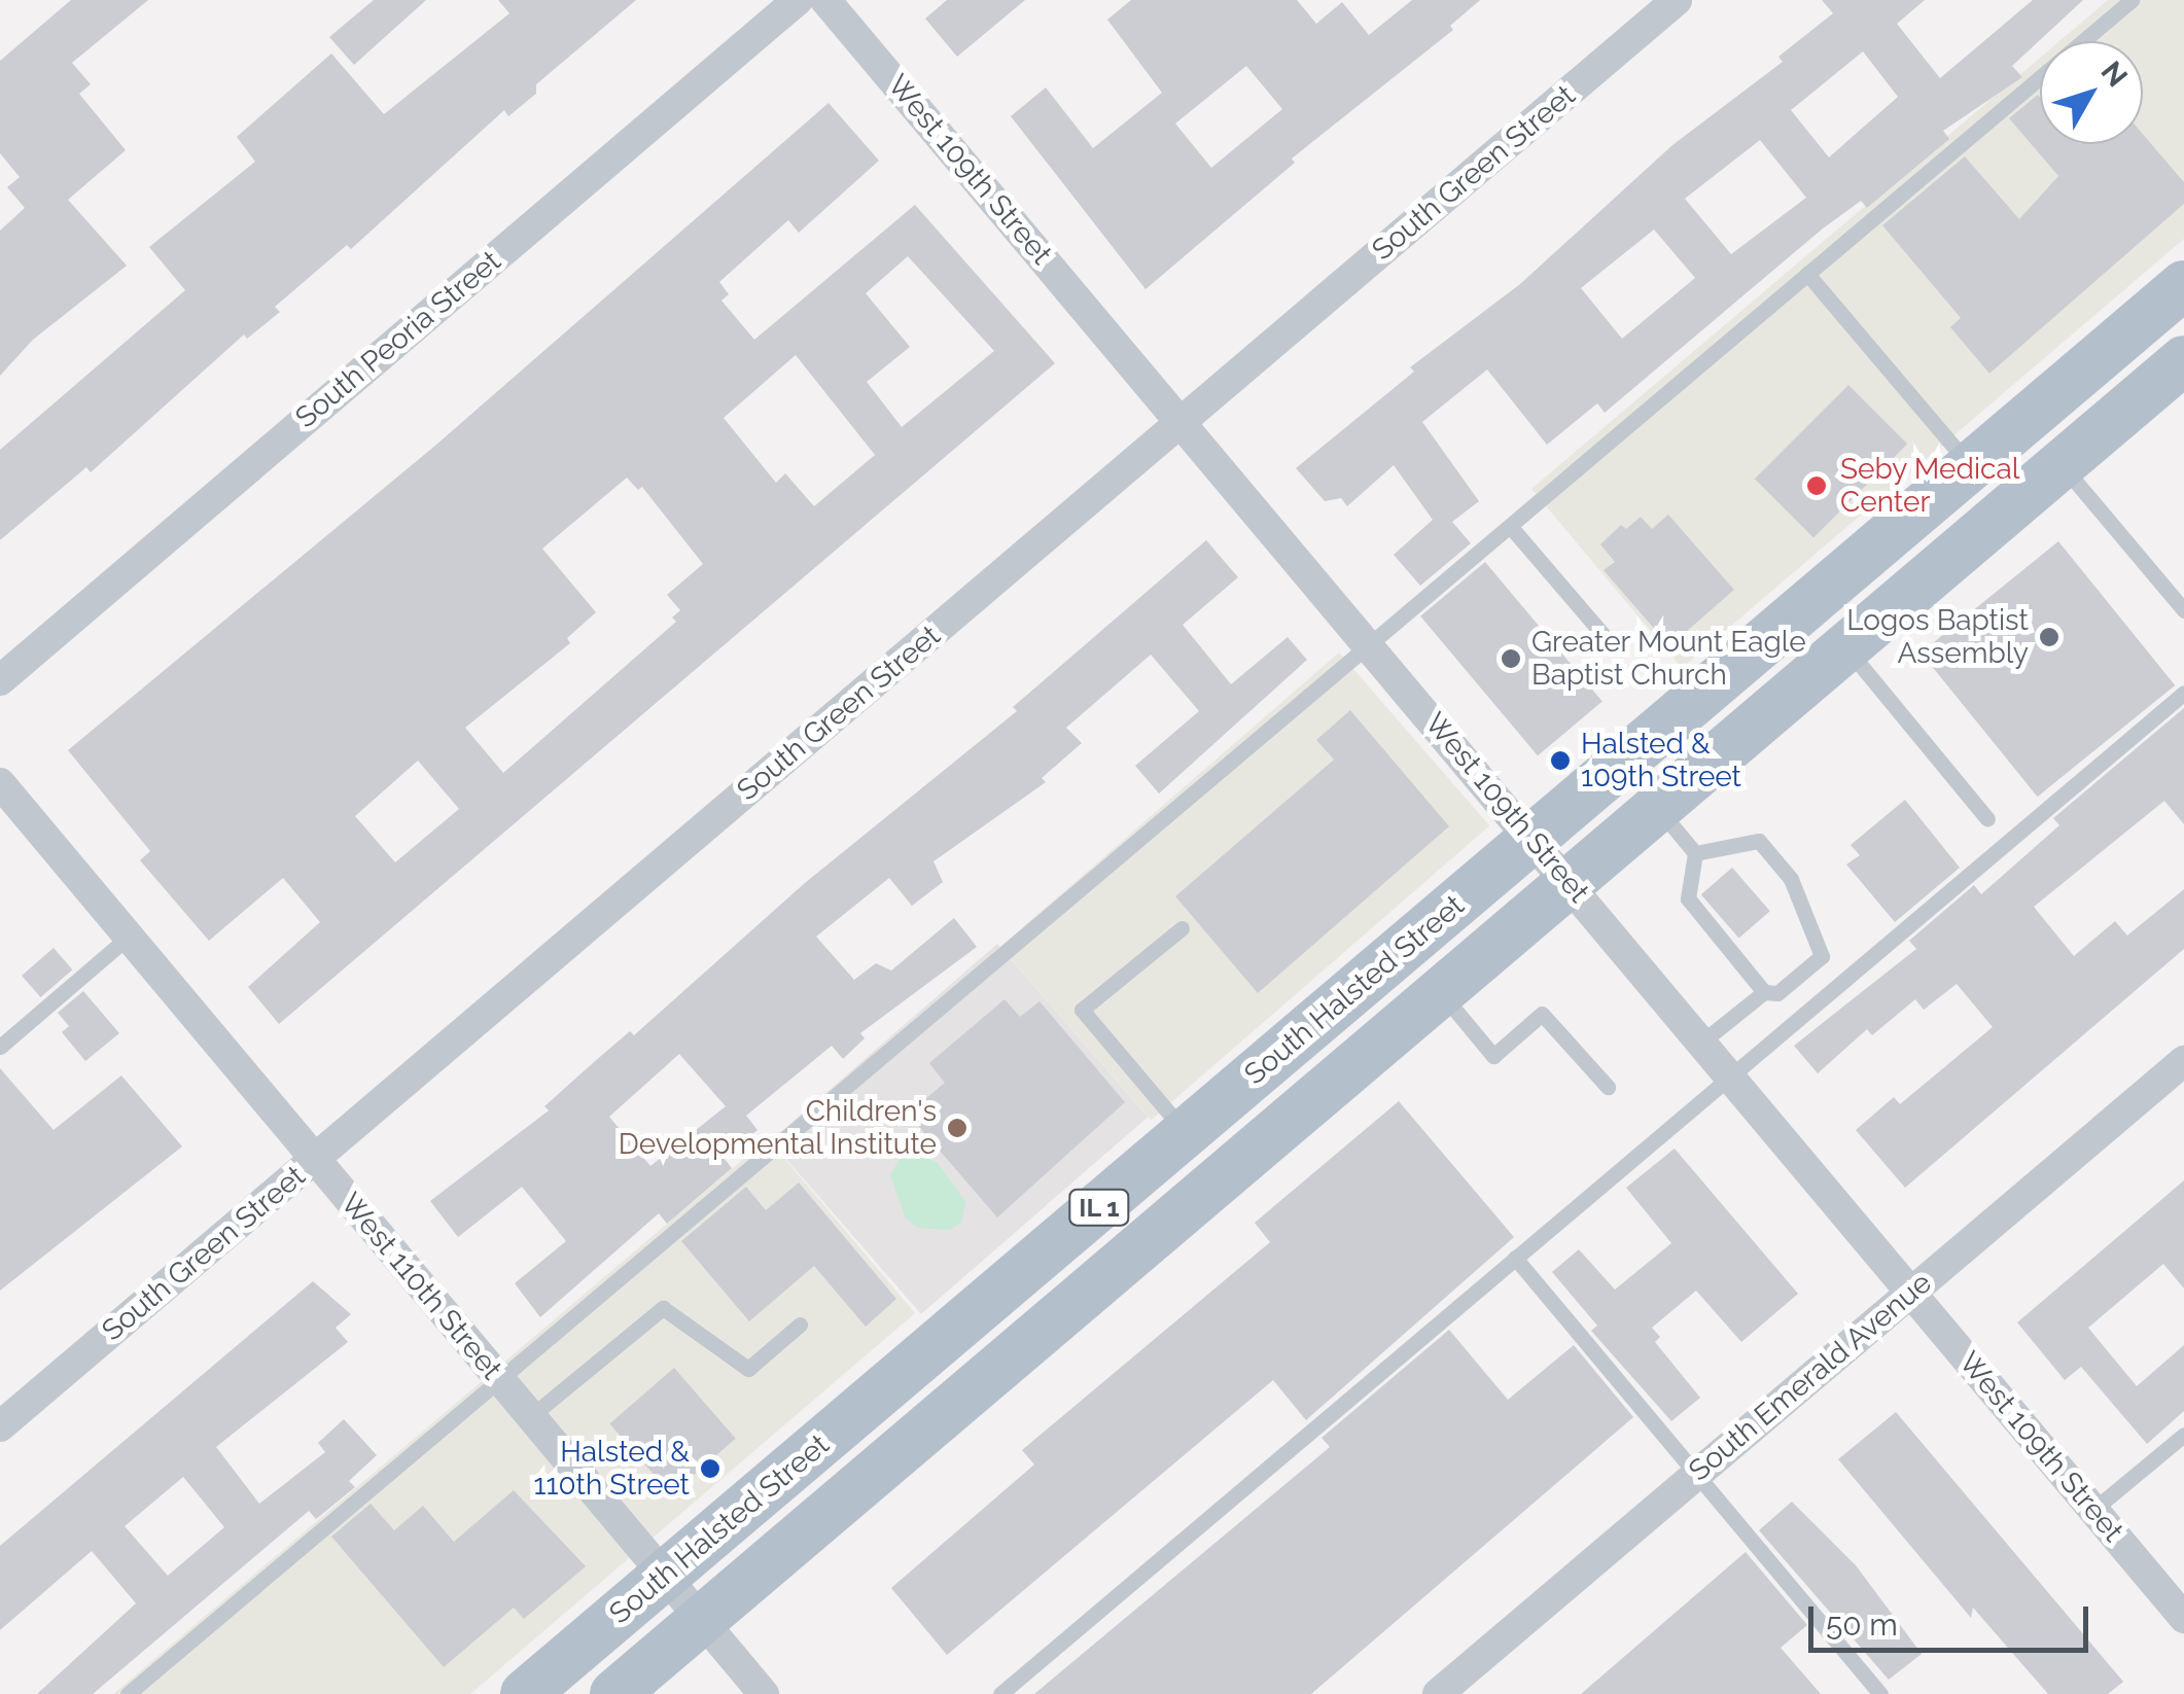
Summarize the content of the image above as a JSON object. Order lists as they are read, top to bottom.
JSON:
{
  "streets": {
    "main road": ["South Halsted Street", "IL 1"],
    "street": [
      "West 109th Street",
      "South Green Street",
      "South Peoria Street",
      "West 110th Street",
      "South Emerald Avenue"
    ]
  },
  "crossings": [
    ["West 109th Street", "South Green Street"],
    ["West 109th Street", "South Halsted Street"],
    ["West 109th Street", "South Emerald Avenue"],
    ["South Green Street", "West 110th Street"],
    ["South Halsted Street", "West 110th Street"]
  ],
  "places": [
    "Seby Medical Center",
    "Logos Baptist Assembly",
    "Greater Mount Eagle Baptist Church",
    "Halsted & 109th Street",
    "Children's Developmental Institute",
    "Halsted & 110th Street"
  ],
  "scale_bar": "50 m",
  "north": "top right"
}
